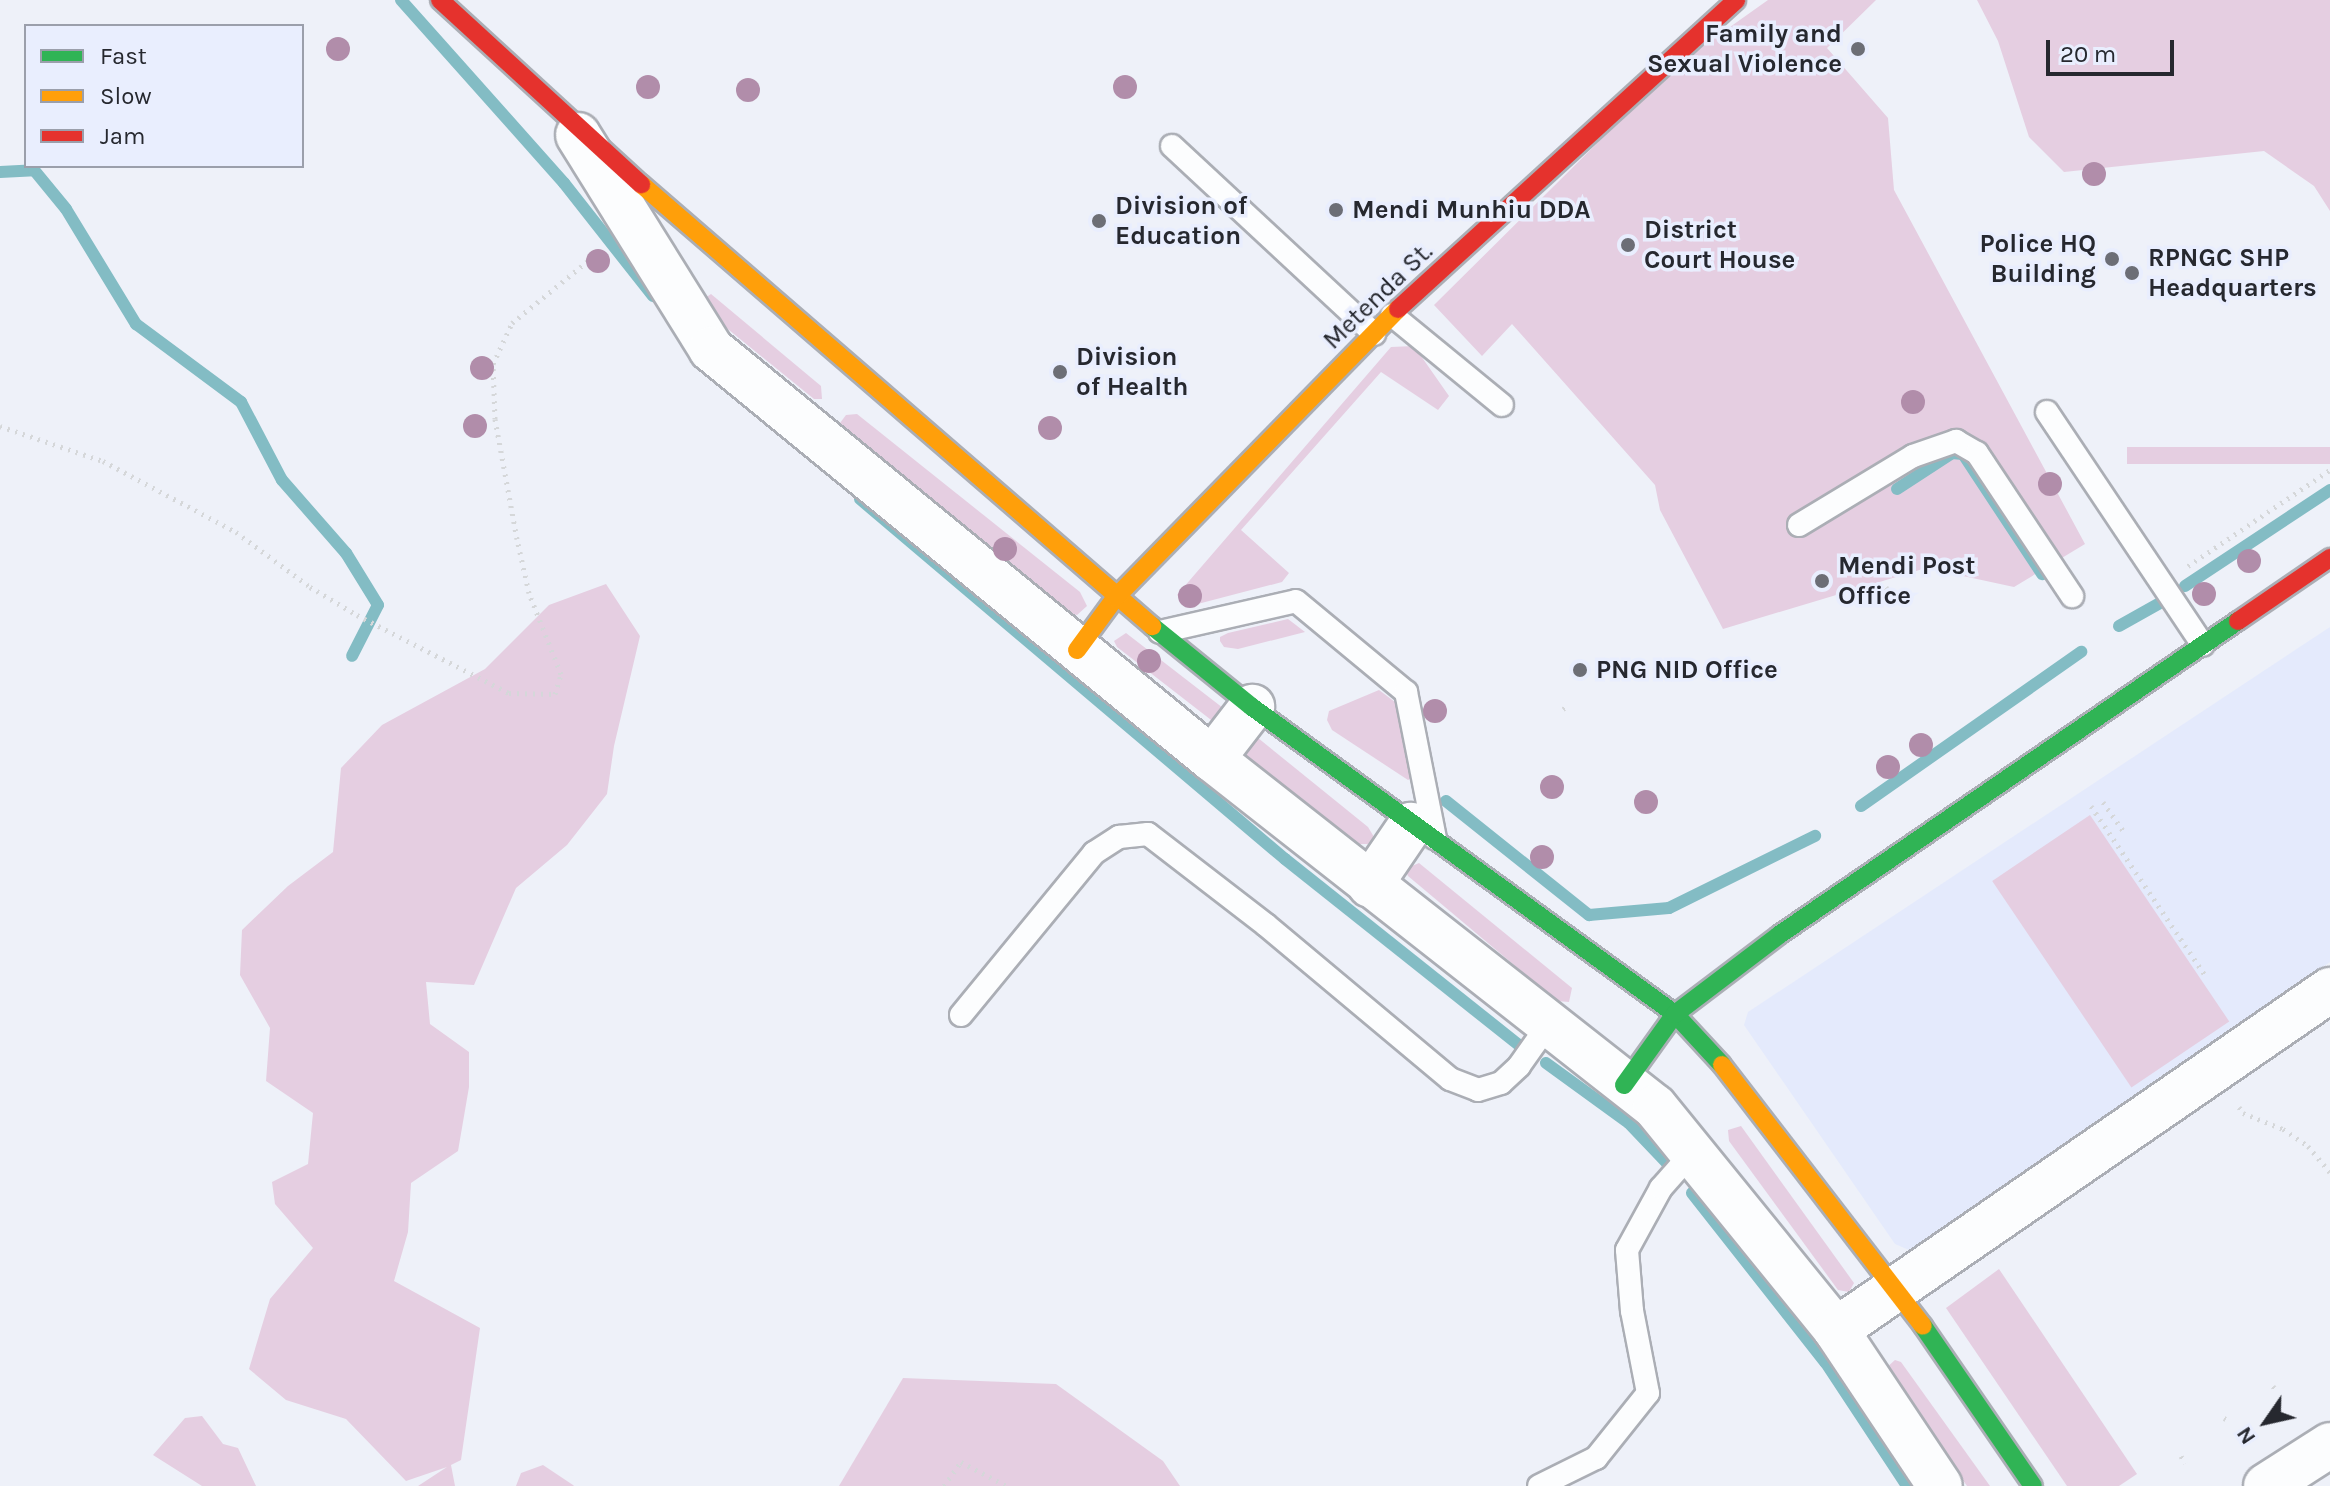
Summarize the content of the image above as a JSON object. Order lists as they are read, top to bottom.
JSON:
{
  "streets": {
    "street": ["Metenda St."]
  },
  "places": [
    "Family and Sexual Violence",
    "Mendi Munhiu DDA",
    "Division of Education",
    "District Court House",
    "Police HQ Building",
    "RPNGC SHP Headquarters",
    "Division of Health",
    "Mendi Post Office",
    "PNG NID Office"
  ],
  "legend": ["Fast", "Slow", "Jam"],
  "scale_bar": "20 m",
  "north": "bottom left"
}
